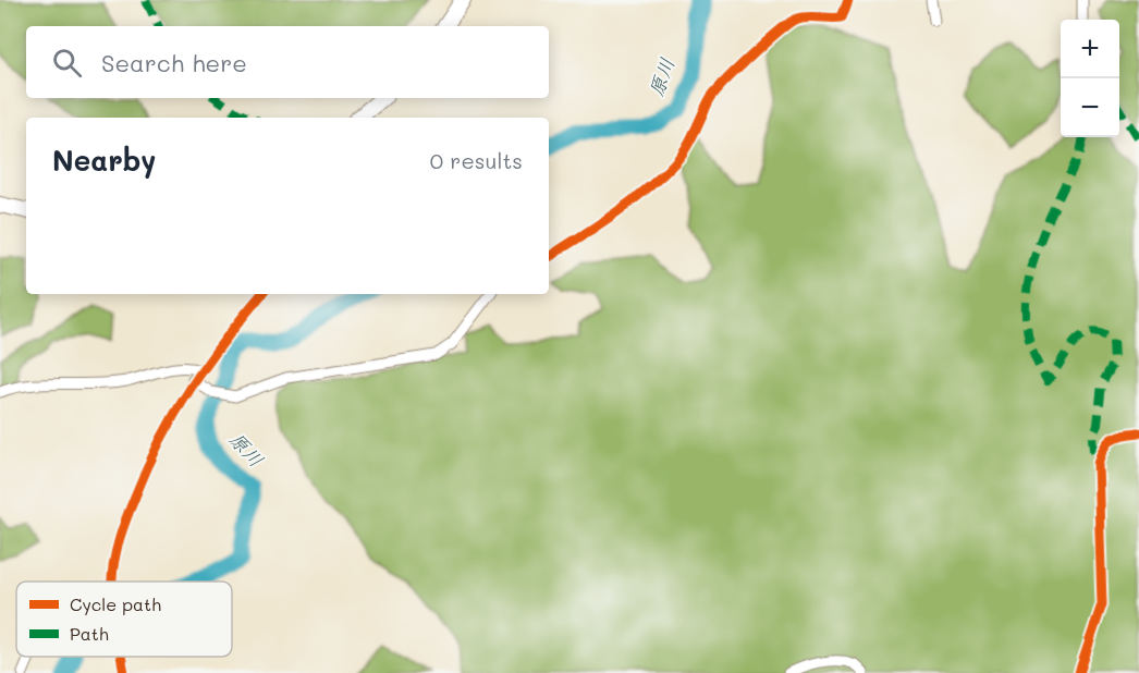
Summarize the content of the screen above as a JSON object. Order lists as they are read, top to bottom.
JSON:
{
  "water": ["原川"],
  "legend": ["Cycle path", "Path"],
  "page": {
    "map_buttons": ["+", "−"],
    "search": "Search here",
    "heading": ["Nearby", "0 results"]
  }
}
